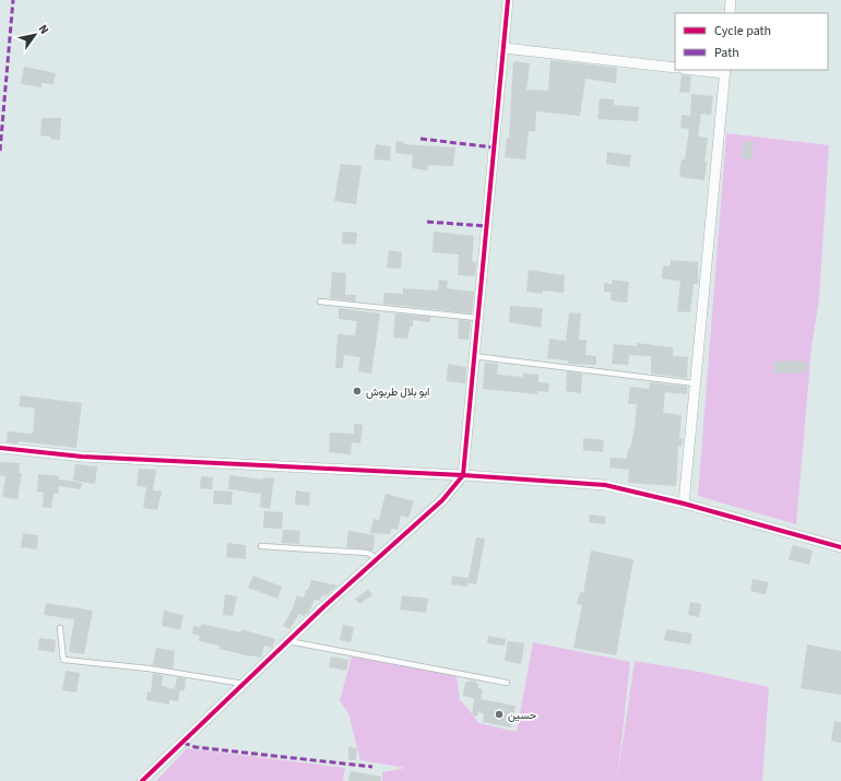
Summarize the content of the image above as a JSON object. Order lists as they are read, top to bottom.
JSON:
{
  "places": ["ابو بلال طربوش", "حسين"],
  "legend": ["Cycle path", "Path"],
  "north": "top right"
}
